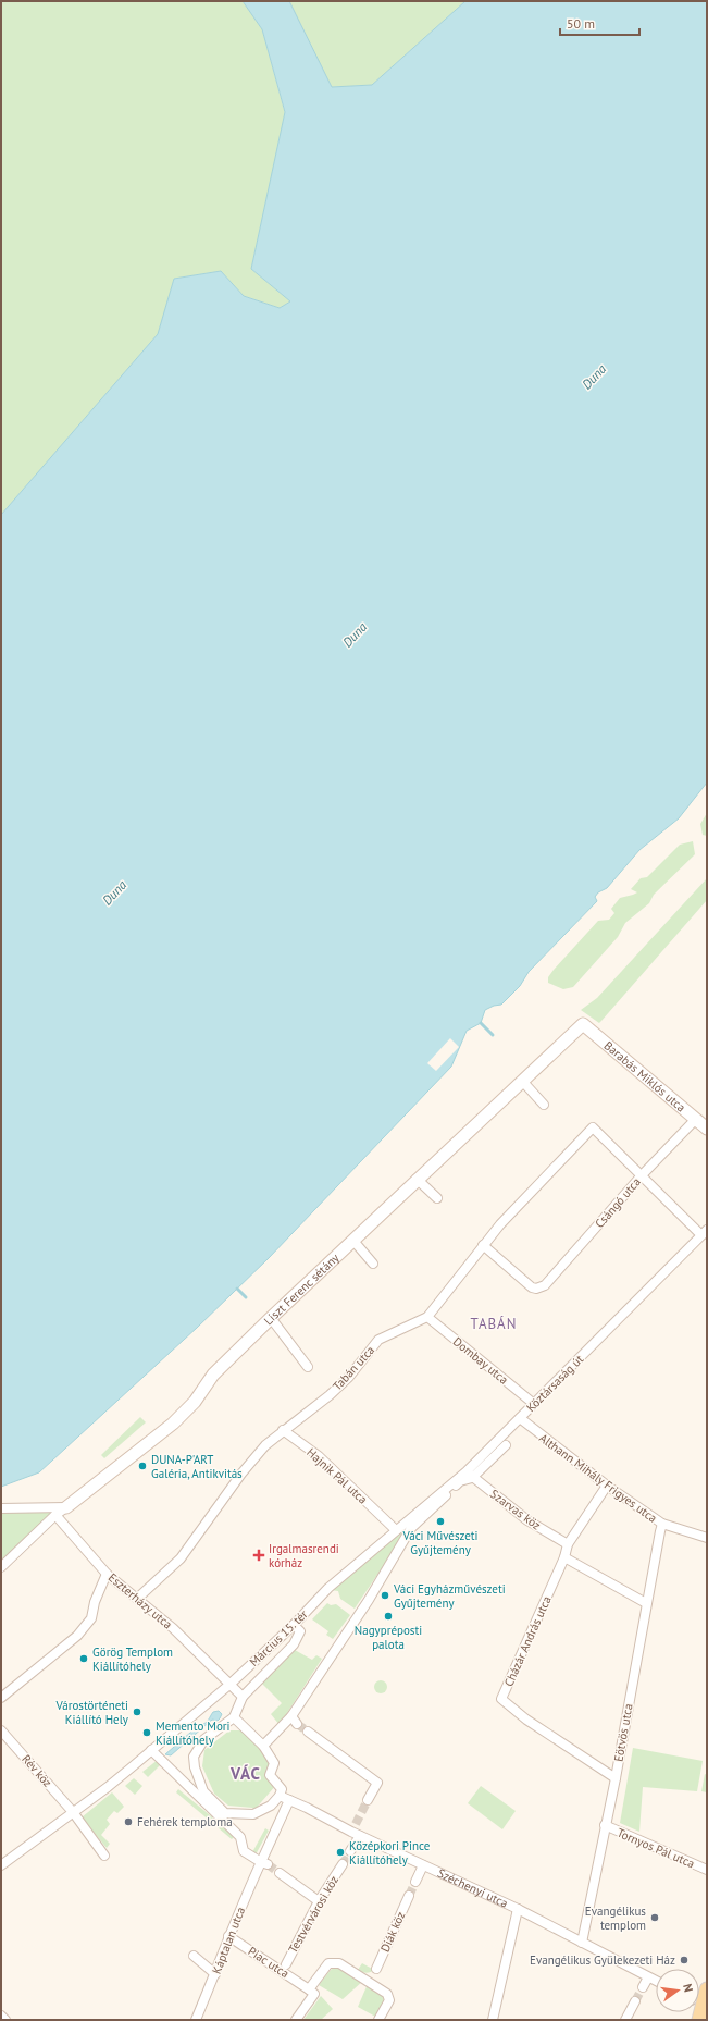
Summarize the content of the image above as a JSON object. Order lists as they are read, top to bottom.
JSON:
{
  "streets": {
    "street": [
      "Barabás Miklós utca",
      "Csángó utca",
      "Liszt Ferenc sétány",
      "Dombay utca",
      "Tabán utca",
      "Köztársaság út",
      "Hajnik Pál utca",
      "Althann Mihály Frigyes utca",
      "Szarvas köz",
      "Eszterházy utca",
      "Március 15. tér",
      "Cházár András utca",
      "Eötvös utca",
      "Rév köz",
      "Tornyos Pál utca",
      "Széchenyi utca",
      "Testvérvárosi köz",
      "Diák köz",
      "Káptalan utca",
      "Piac utca"
    ]
  },
  "crossings": [
    ["Barabás Miklós utca", "Csángó utca"],
    ["Barabás Miklós utca", "Liszt Ferenc sétány"],
    ["Csángó utca", "Tabán utca"],
    ["Dombay utca", "Tabán utca"],
    ["Dombay utca", "Köztársaság út"],
    ["Tabán utca", "Hajnik Pál utca"],
    ["Tabán utca", "Eszterházy utca"],
    ["Köztársaság út", "Hajnik Pál utca"],
    ["Köztársaság út", "Althann Mihály Frigyes utca"],
    ["Köztársaság út", "Szarvas köz"],
    ["Köztársaság út", "Március 15. tér"],
    ["Hajnik Pál utca", "Március 15. tér"],
    ["Althann Mihály Frigyes utca", "Cházár András utca"],
    ["Althann Mihály Frigyes utca", "Eötvös utca"],
    ["Szarvas köz", "Cházár András utca"],
    ["Eszterházy utca", "Március 15. tér"],
    ["Március 15. tér", "Rév köz"],
    ["Cházár András utca", "Eötvös utca"],
    ["Eötvös utca", "Tornyos Pál utca"],
    ["Eötvös utca", "Széchenyi utca"],
    ["Káptalan utca", "Piac utca"]
  ],
  "districts": ["TABÁN", "VÁC"],
  "water": ["Duna"],
  "places": {
    "other": [
      "DUNA-P'ART Galéria, Antikvitás",
      "Váci Művészeti Gyűjtemény",
      "Váci Egyházművészeti Gyűjtemény",
      "Nagypréposti palota",
      "Görög Templom Kiállítóhely",
      "Várostörténeti Kiállító Hely",
      "Memento Mori Kiállítóhely",
      "Fehérek temploma",
      "Középkori Pince Kiállítóhely",
      "Evangélikus templom",
      "Evangélikus Gyülekezeti Ház"
    ],
    "health": ["Irgalmasrendi kórház"]
  },
  "scale_bar": "50 m",
  "north": "right"
}
